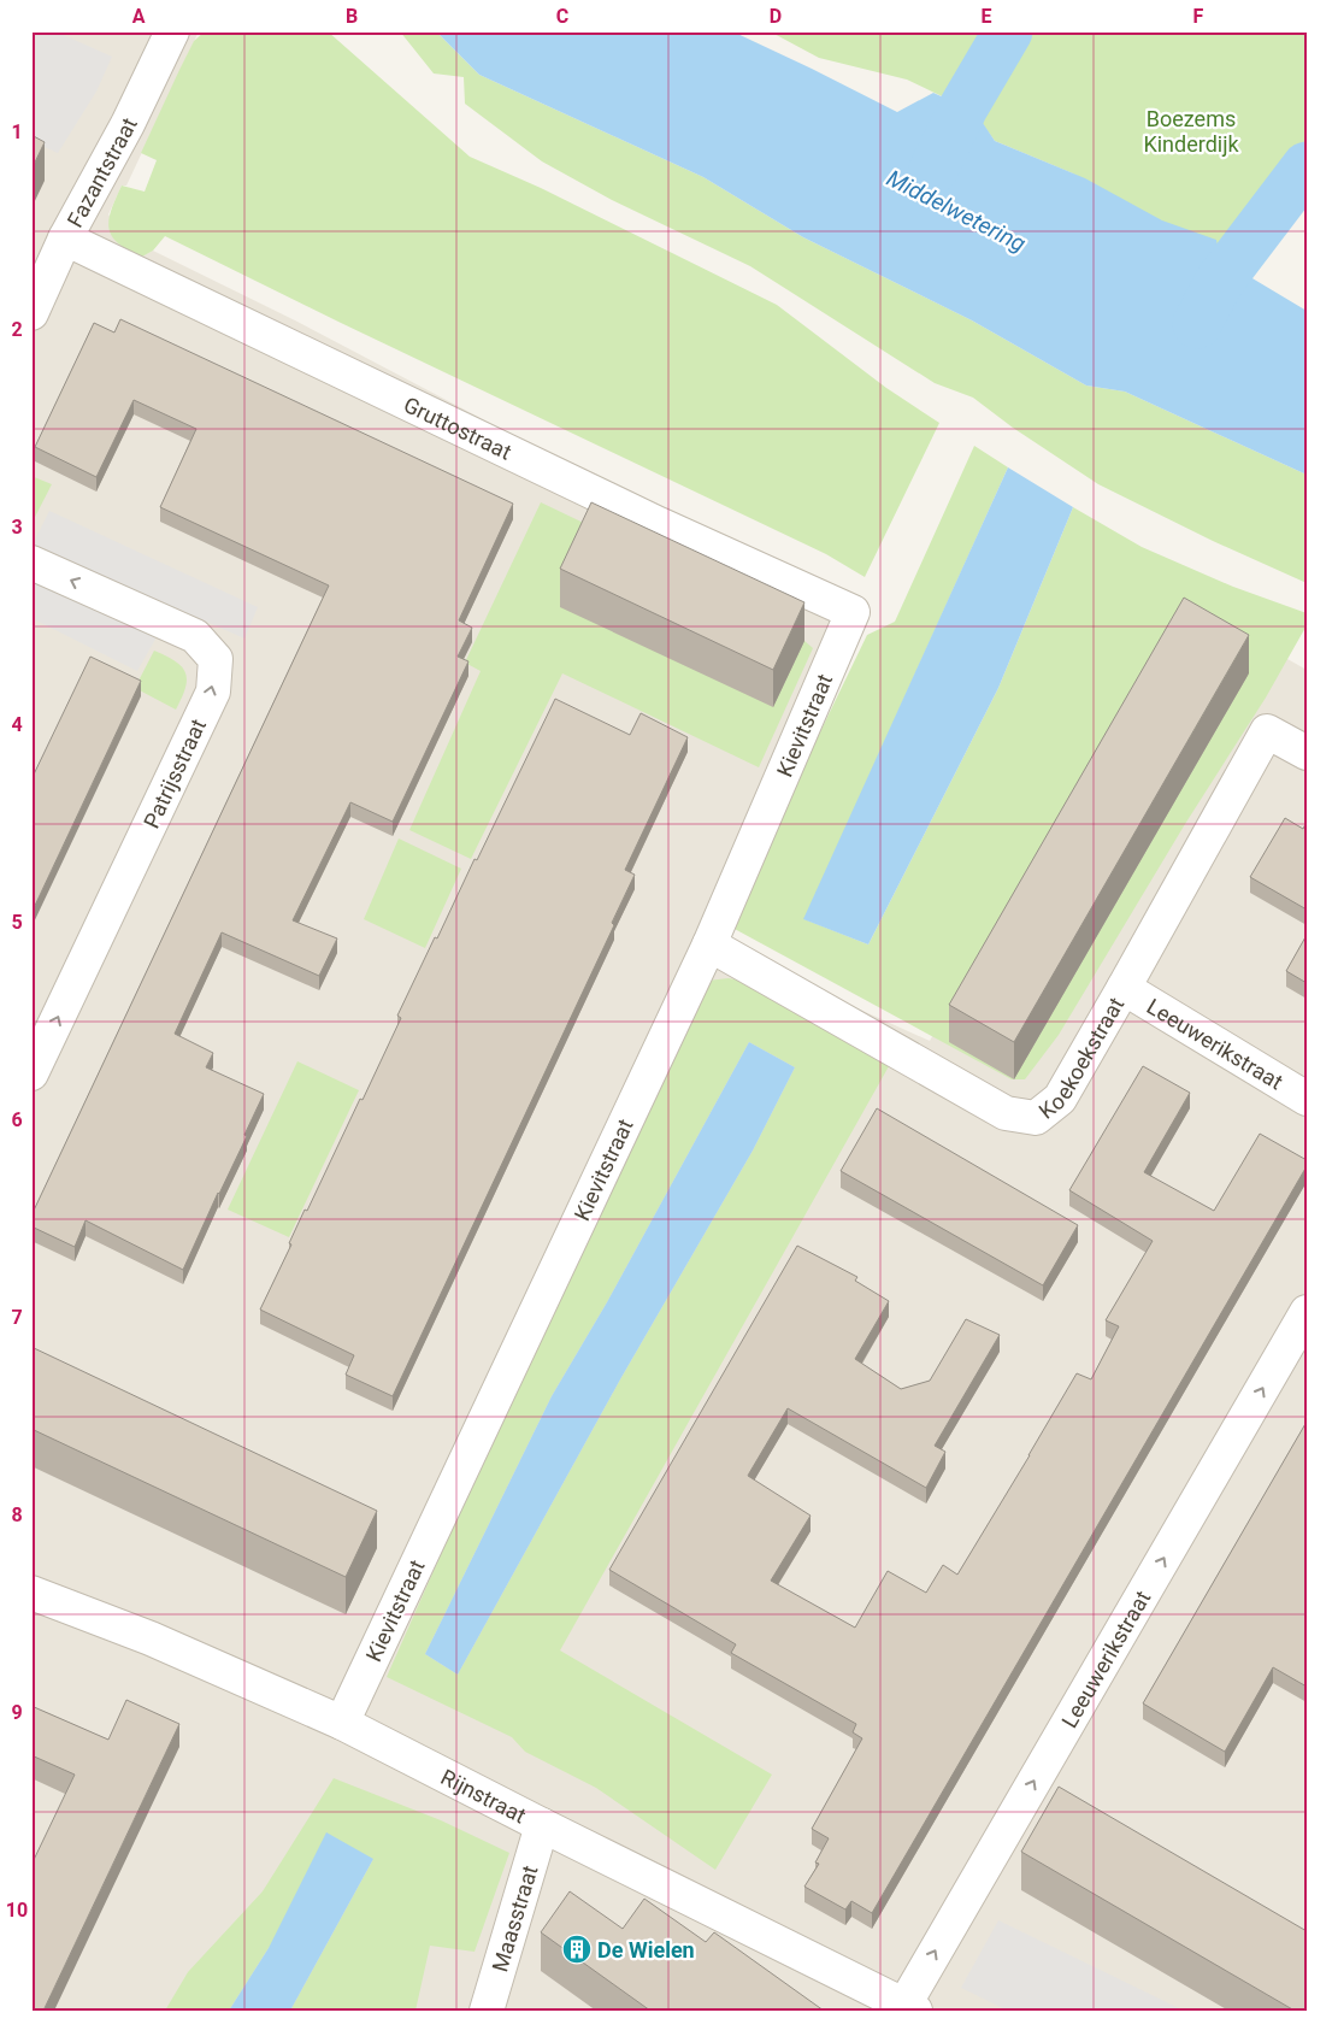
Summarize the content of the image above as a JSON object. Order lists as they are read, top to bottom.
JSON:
{
  "streets": {
    "street": [
      "Fazantstraat",
      "Gruttostraat",
      "Kievitstraat",
      "Patrijsstraat",
      "Leeuwerikstraat",
      "Koekoekstraat",
      "Rijnstraat",
      "Maasstraat"
    ]
  },
  "crossings": [
    ["Fazantstraat", "Gruttostraat"],
    ["Gruttostraat", "Kievitstraat"],
    ["Kievitstraat", "Koekoekstraat"],
    ["Kievitstraat", "Rijnstraat"],
    ["Leeuwerikstraat", "Koekoekstraat"],
    ["Leeuwerikstraat", "Rijnstraat"],
    ["Rijnstraat", "Maasstraat"]
  ],
  "one_way": ["Leeuwerikstraat"],
  "water": ["Middelwetering"],
  "parks": ["Boezems Kinderdijk"],
  "places": {
    "building": ["De Wielen"]
  },
  "grid": {
    "columns": [
      "A",
      "B",
      "C",
      "D",
      "E",
      "F"
    ],
    "rows": [
      "1",
      "2",
      "3",
      "4",
      "5",
      "6",
      "7",
      "8",
      "9",
      "10"
    ]
  }
}
